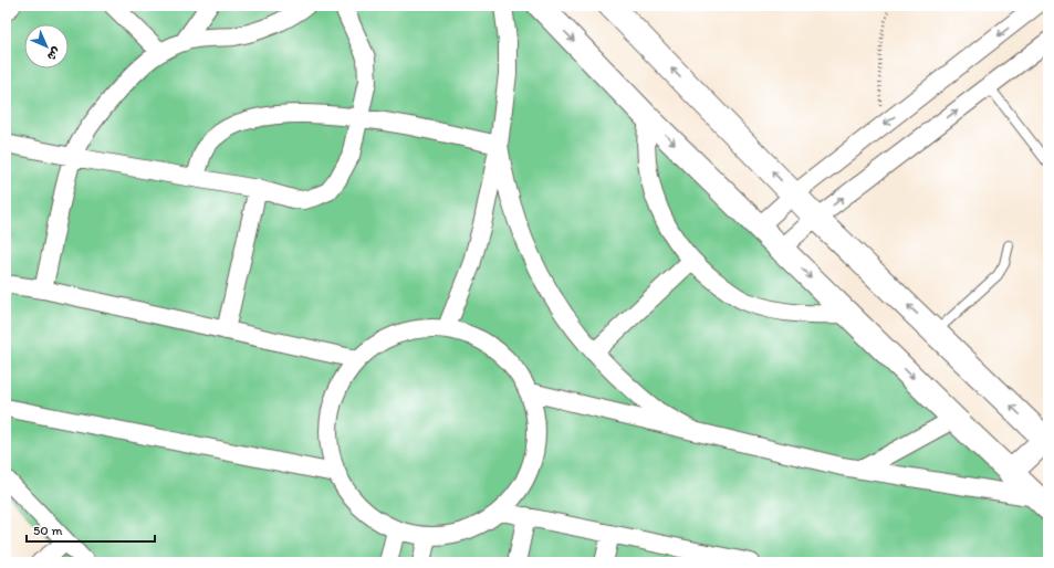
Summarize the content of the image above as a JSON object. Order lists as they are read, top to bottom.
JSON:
{
  "scale_bar": "50 m",
  "north": "bottom right"
}
